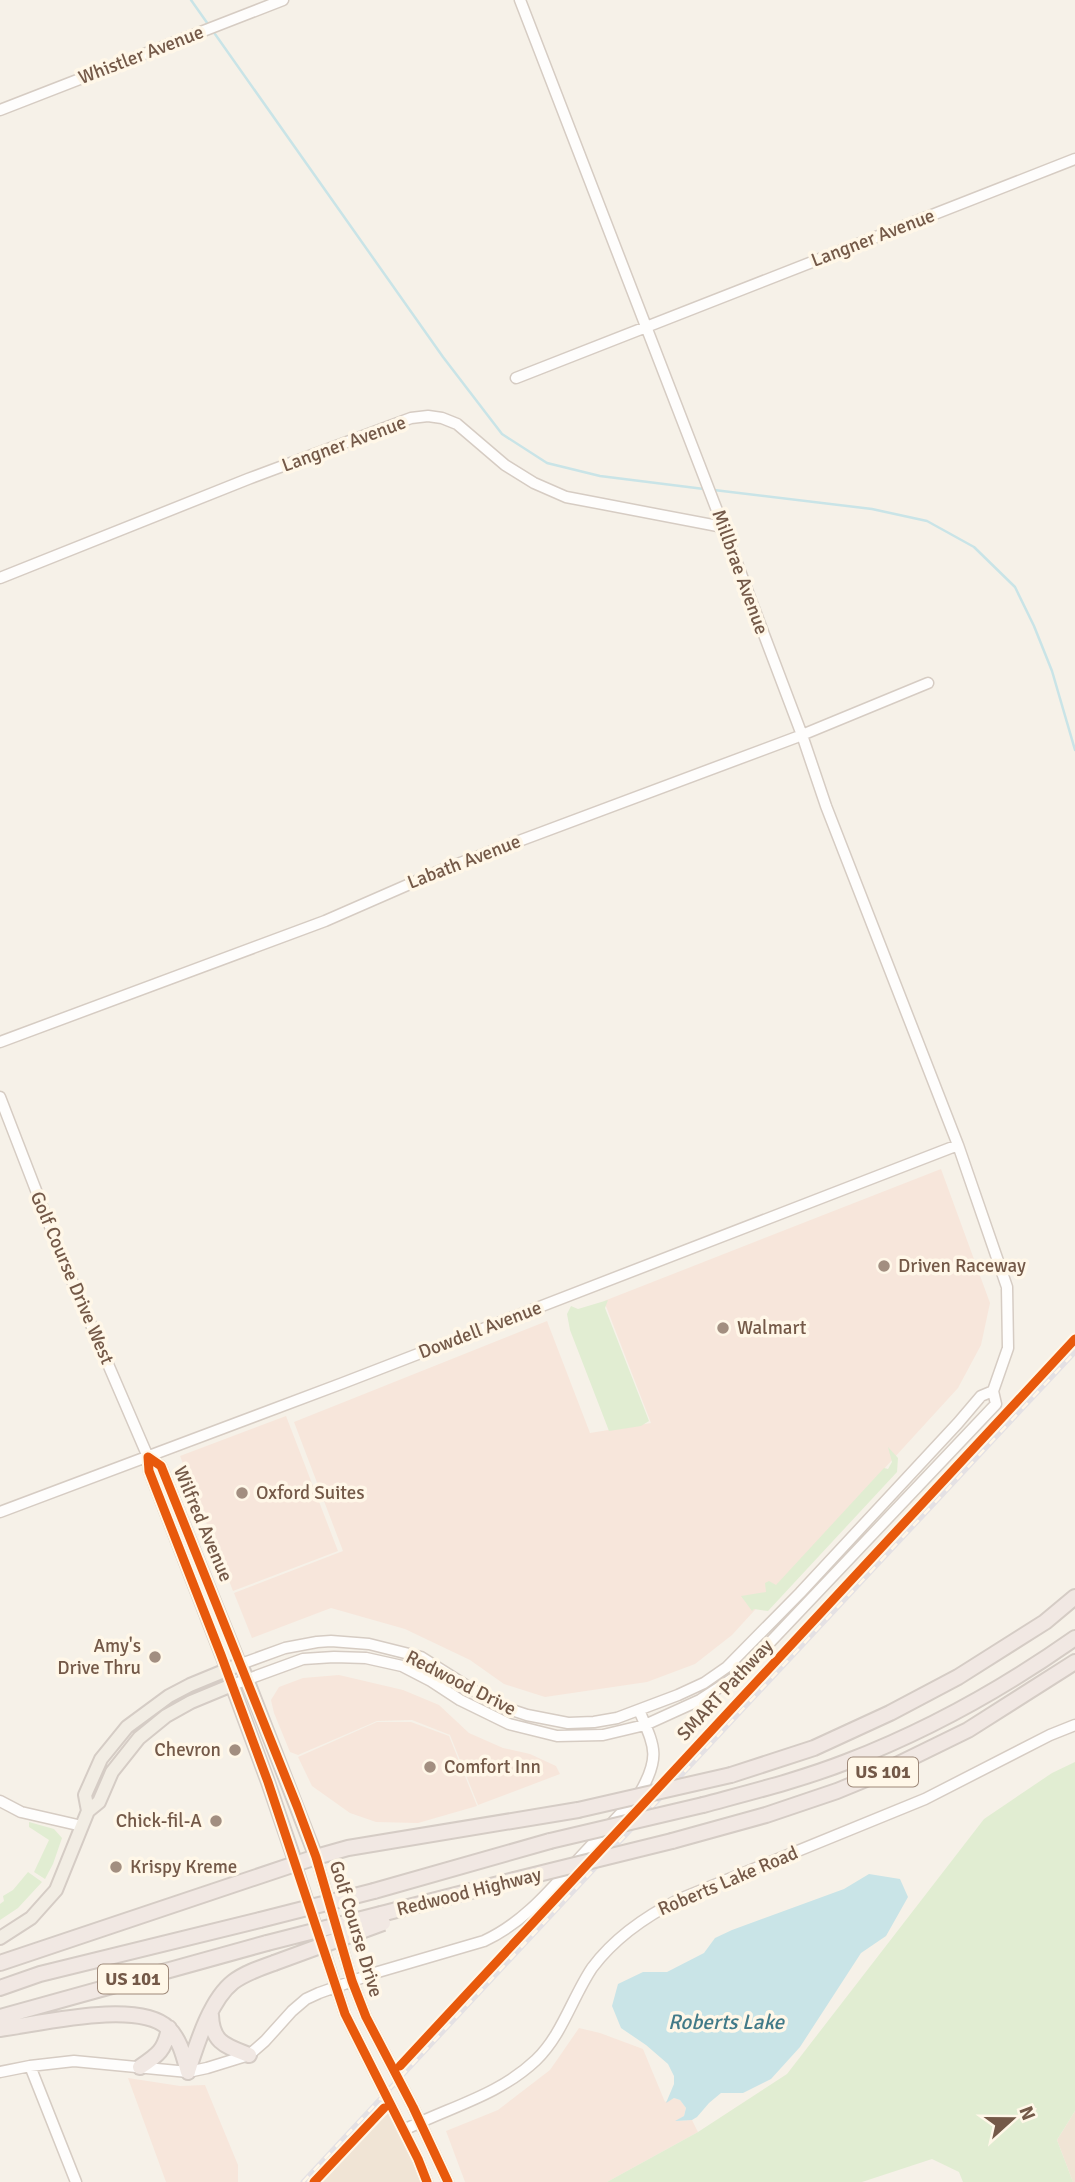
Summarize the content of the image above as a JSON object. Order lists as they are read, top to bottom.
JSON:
{
  "streets": {
    "highway": ["US 101", "Redwood Highway"],
    "main road": ["Wilfred Avenue", "Redwood Drive", "Golf Course Drive"],
    "street": [
      "Whistler Avenue",
      "Langner Avenue",
      "Millbrae Avenue",
      "Labath Avenue",
      "Golf Course Drive West",
      "Dowdell Avenue",
      "Roberts Lake Road"
    ],
    "cycle path": ["SMART Pathway"]
  },
  "crossings": [
    ["Langner Avenue", "Millbrae Avenue"],
    ["Millbrae Avenue", "Labath Avenue"],
    ["Millbrae Avenue", "Dowdell Avenue"],
    ["Millbrae Avenue", "Redwood Drive"],
    ["Golf Course Drive West", "Dowdell Avenue"],
    ["Golf Course Drive West", "Wilfred Avenue"],
    ["Dowdell Avenue", "Wilfred Avenue"],
    ["Dowdell Avenue", "Redwood Drive"],
    ["Wilfred Avenue", "Redwood Drive"],
    ["Wilfred Avenue", "Golf Course Drive"],
    ["Redwood Drive", "Golf Course Drive"],
    ["Roberts Lake Road", "Golf Course Drive"]
  ],
  "water": ["Roberts Lake"],
  "places": [
    "Driven Raceway",
    "Walmart",
    "Oxford Suites",
    "Amy's Drive Thru",
    "Chevron",
    "Comfort Inn",
    "Chick-fil-A",
    "Krispy Kreme"
  ],
  "north": "right"
}
